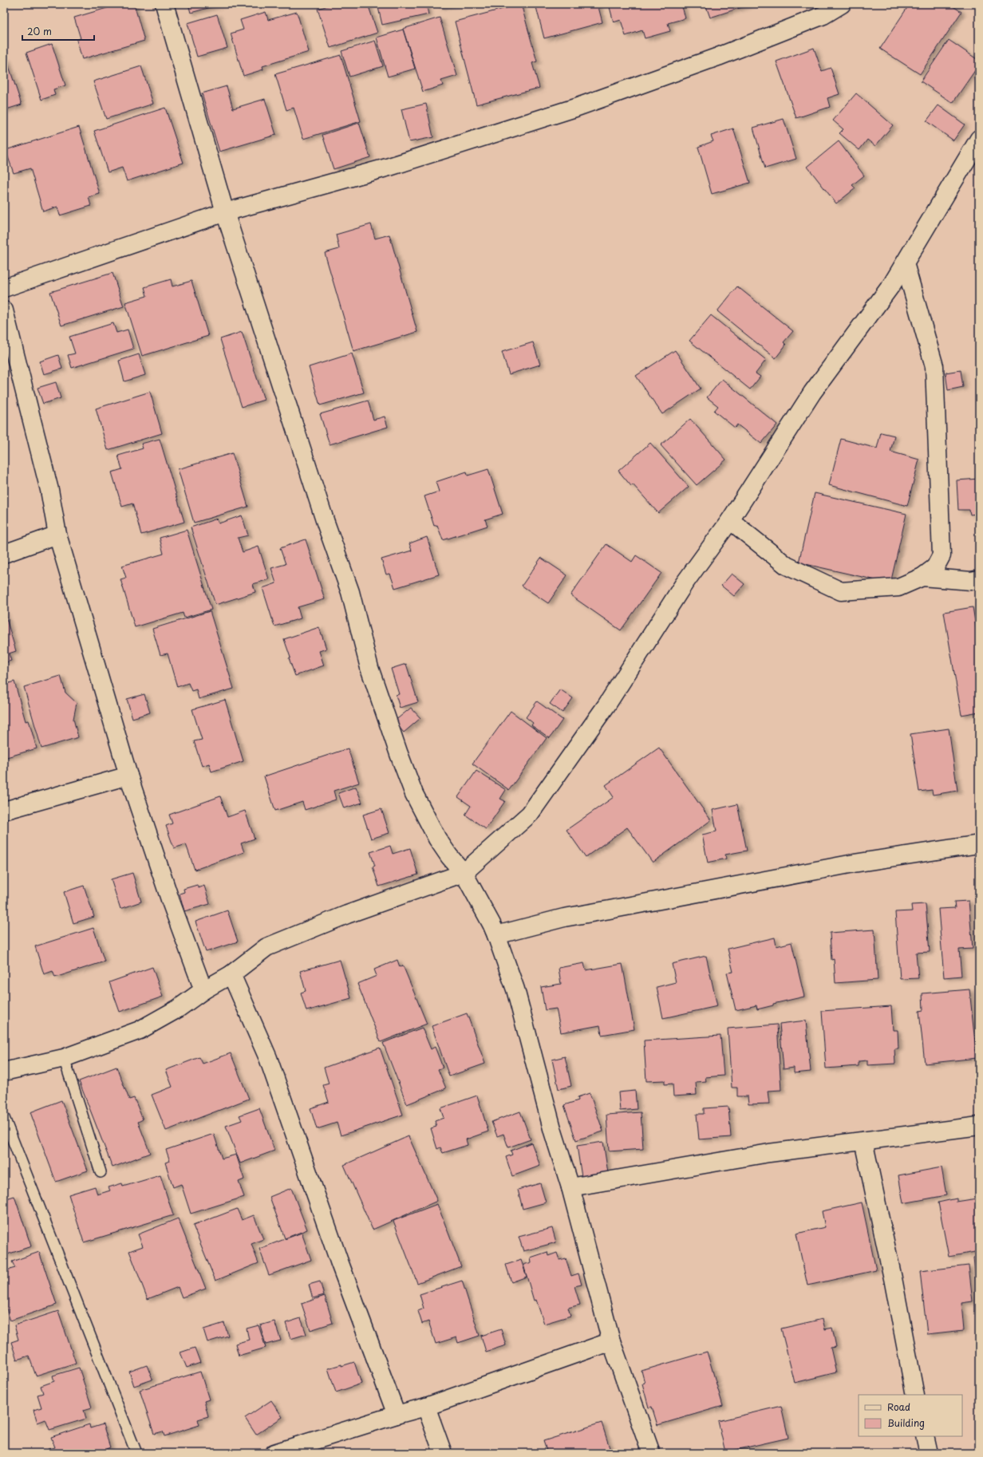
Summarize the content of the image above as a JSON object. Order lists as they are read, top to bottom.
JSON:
{
  "legend": ["Road", "Building"],
  "scale_bar": "20 m"
}
